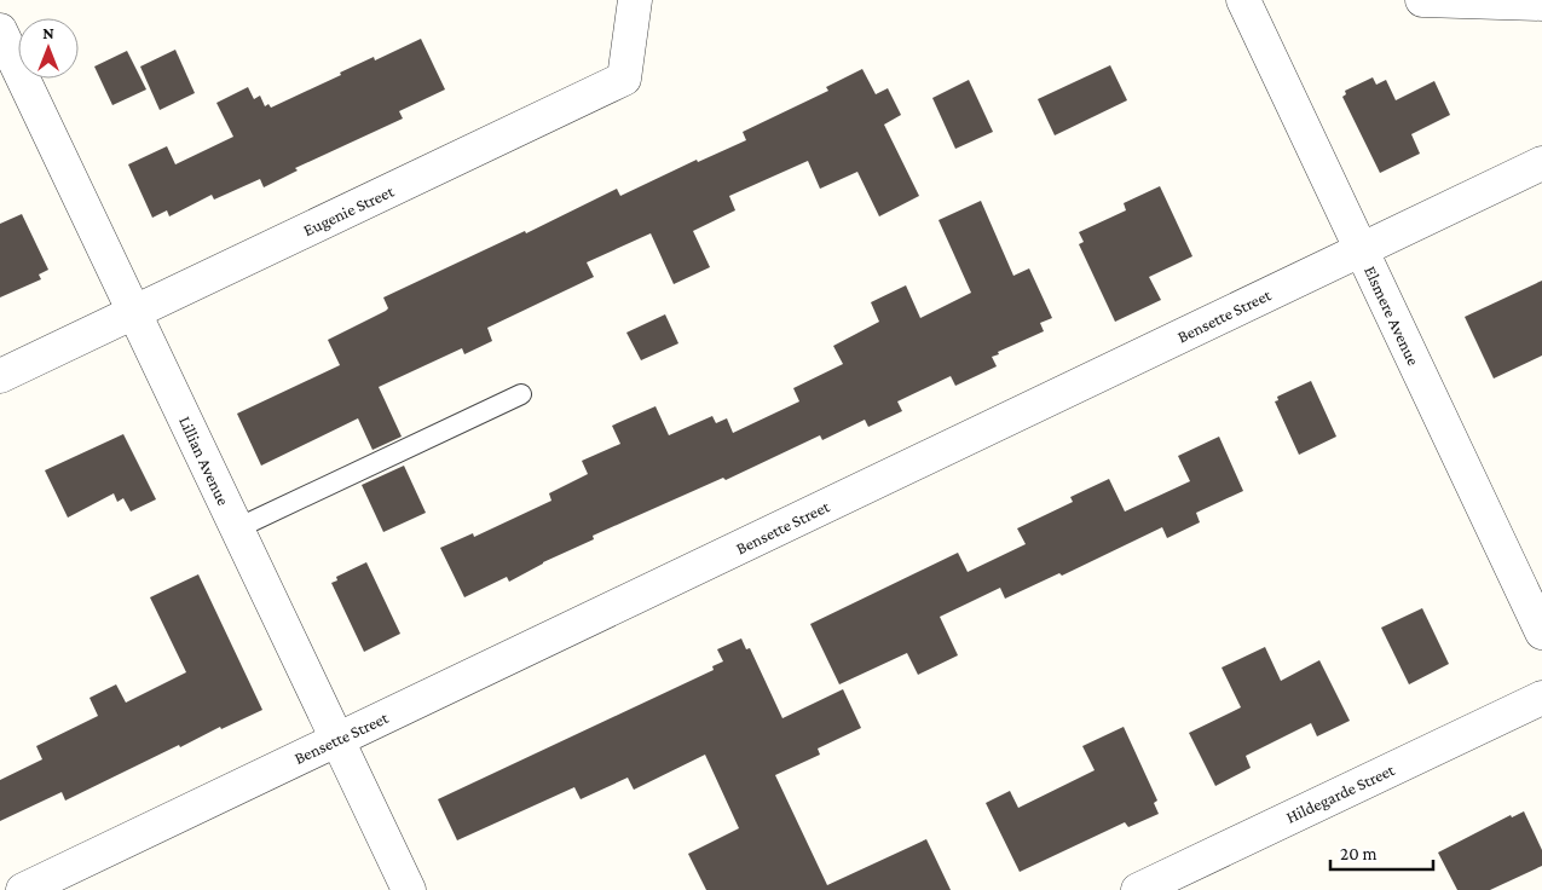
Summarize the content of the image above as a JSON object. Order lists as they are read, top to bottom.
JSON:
{
  "streets": {
    "street": [
      "Eugenie Street",
      "Bensette Street",
      "Elsmere Avenue",
      "Lillian Avenue",
      "Hildegarde Street"
    ]
  },
  "crossings": [
    ["Eugenie Street", "Lillian Avenue"],
    ["Bensette Street", "Elsmere Avenue"],
    ["Bensette Street", "Lillian Avenue"]
  ],
  "scale_bar": "20 m",
  "north": "top"
}
